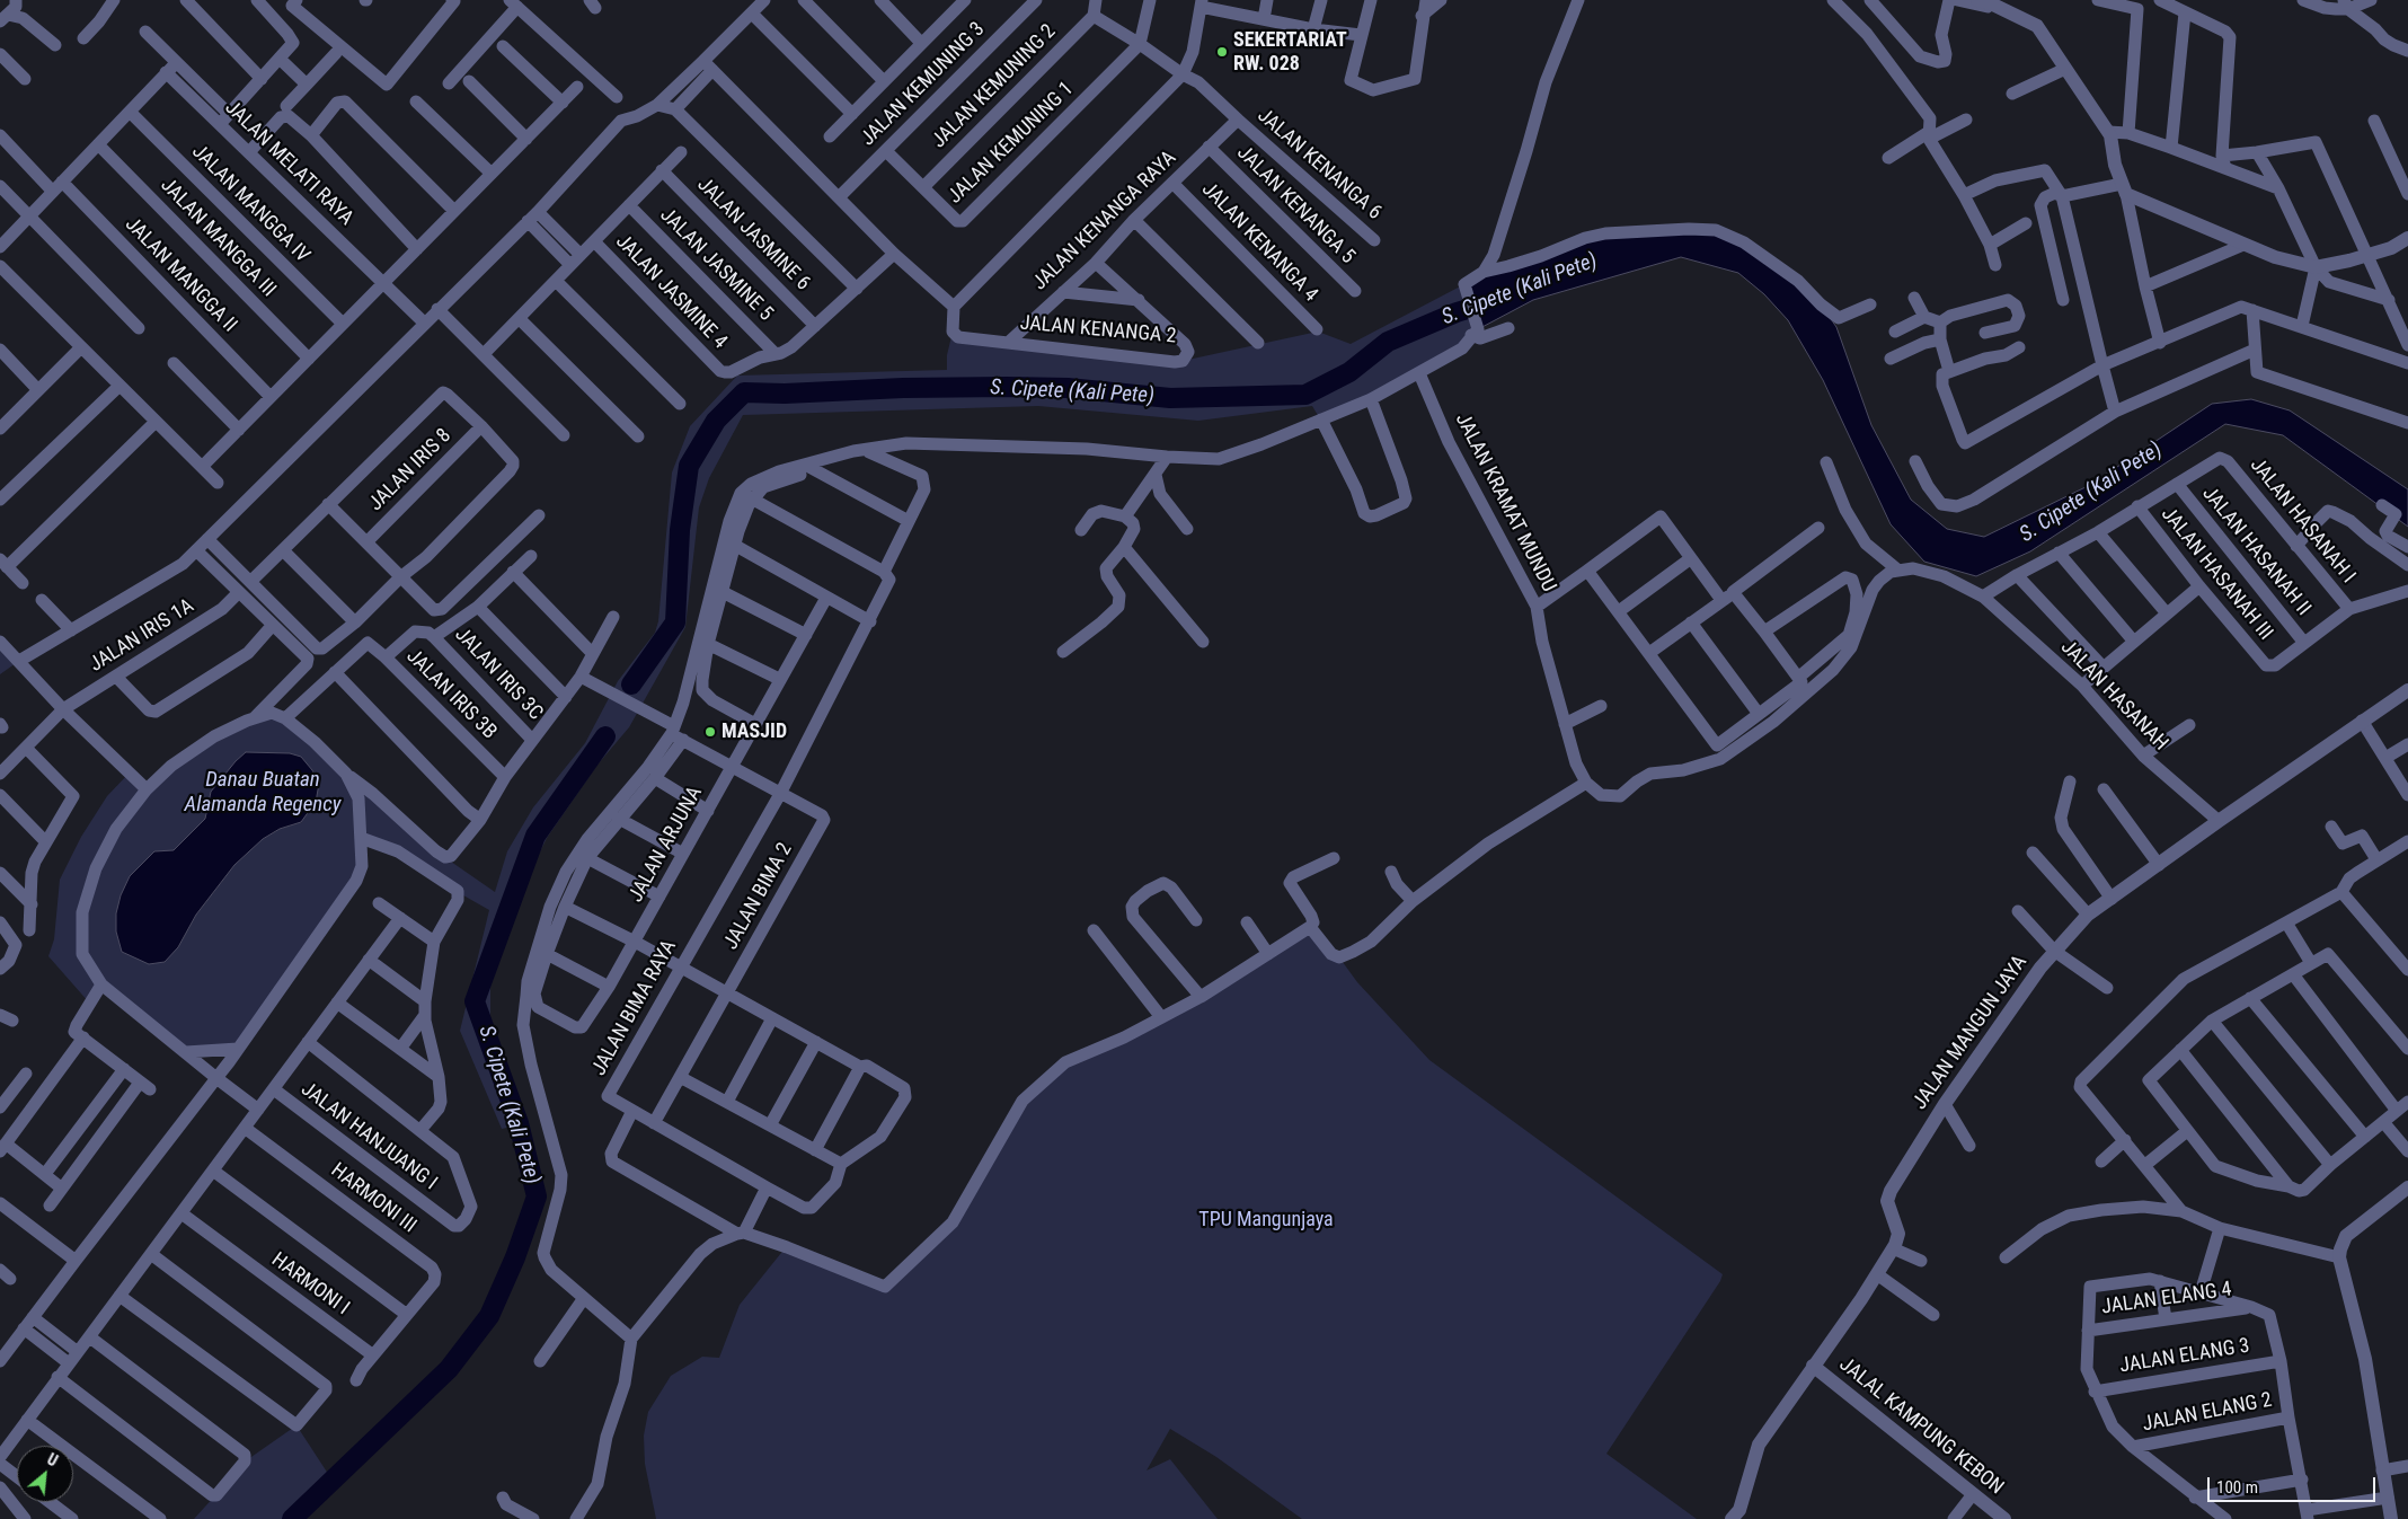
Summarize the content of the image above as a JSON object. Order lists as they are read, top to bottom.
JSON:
{
  "streets": {
    "street": [
      "JALAN KEMUNING 3",
      "JALAN KEMUNING 2",
      "JALAN KEMUNING 1",
      "JALAN MELATI RAYA",
      "JALAN KENANGA 6",
      "JALAN MANGGA IV",
      "JALAN KENANGA 5",
      "JALAN KENANGA RAYA",
      "JALAN JASMINE 6",
      "JALAN MANGGA III",
      "JALAN KENANGA 4",
      "JALAN JASMINE 5",
      "JALAN MANGGA II",
      "JALAN JASMINE 4",
      "JALAN KENANGA 2",
      "JALAN IRIS 8",
      "JALAN KRAMAT MUNDU",
      "JALAN HASANAH I",
      "JALAN HASANAH II",
      "JALAN HASANAH III",
      "JALAN IRIS 1A",
      "JALAN IRIS 3C",
      "JALAN IRIS 3B",
      "JALAN HASANAH",
      "JALAN ARJUNA",
      "JALAN BIMA 2",
      "JALAN BIMA RAYA",
      "JALAN MANGUN JAYA",
      "JALAN HANJUANG I",
      "HARMONI III",
      "HARMONI I",
      "JALAN ELANG 4",
      "JALAN ELANG 3",
      "JALAN ELANG 2",
      "JALAL KAMPUNG KEBON"
    ]
  },
  "crossings": [
    ["JALAN KEMUNING 3", "JALAN KEMUNING 1"],
    ["JALAN KEMUNING 2", "JALAN KEMUNING 1"],
    ["JALAN KENANGA 6", "JALAN KENANGA RAYA"],
    ["JALAN KENANGA 5", "JALAN KENANGA RAYA"],
    ["JALAN KENANGA RAYA", "JALAN KENANGA 4"],
    ["JALAN KENANGA RAYA", "JALAN KENANGA 2"],
    ["JALAN JASMINE 5", "JALAN JASMINE 4"],
    ["JALAN HASANAH I", "JALAN HASANAH II"],
    ["JALAN HASANAH II", "JALAN HASANAH III"],
    ["JALAN HASANAH", "JALAN MANGUN JAYA"],
    ["JALAN BIMA 2", "JALAN BIMA RAYA"],
    ["JALAN MANGUN JAYA", "JALAL KAMPUNG KEBON"]
  ],
  "water": ["S. Cipete (Kali Pete)", "Danau Buatan Alamanda Regency"],
  "parks": ["TPU Mangunjaya"],
  "places": ["SEKERTARIAT RW. 028", "MASJID"],
  "scale_bar": "100 m",
  "north": "top right"
}
